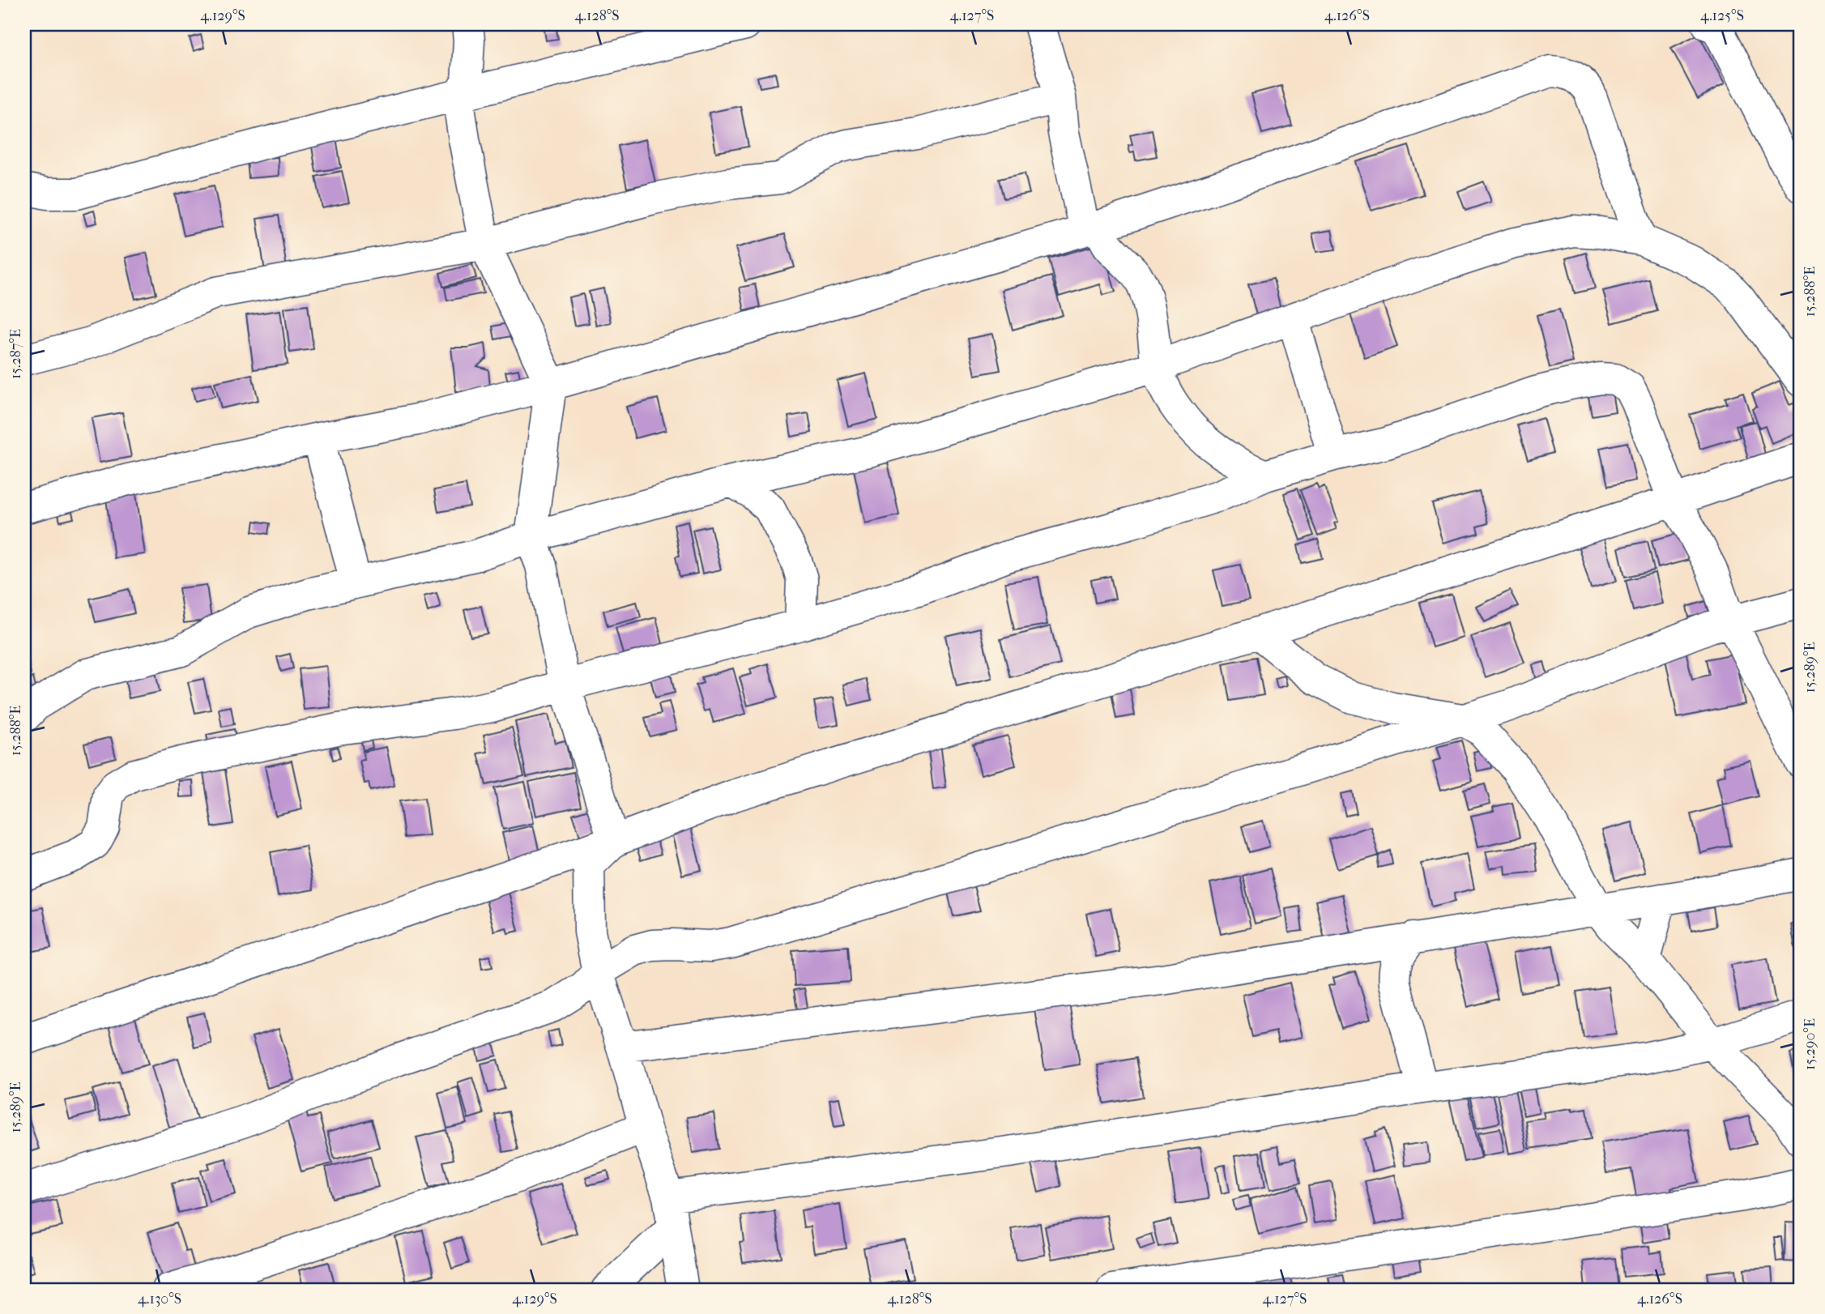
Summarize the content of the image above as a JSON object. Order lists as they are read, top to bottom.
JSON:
{
  "coordinates": [
    "4.129°S",
    "4.128°S",
    "4.127°S",
    "4.126°S",
    "4.125°S",
    "15.288°E",
    "15.287°E",
    "15.289°E",
    "15.290°E",
    "4.130°S"
  ]
}
